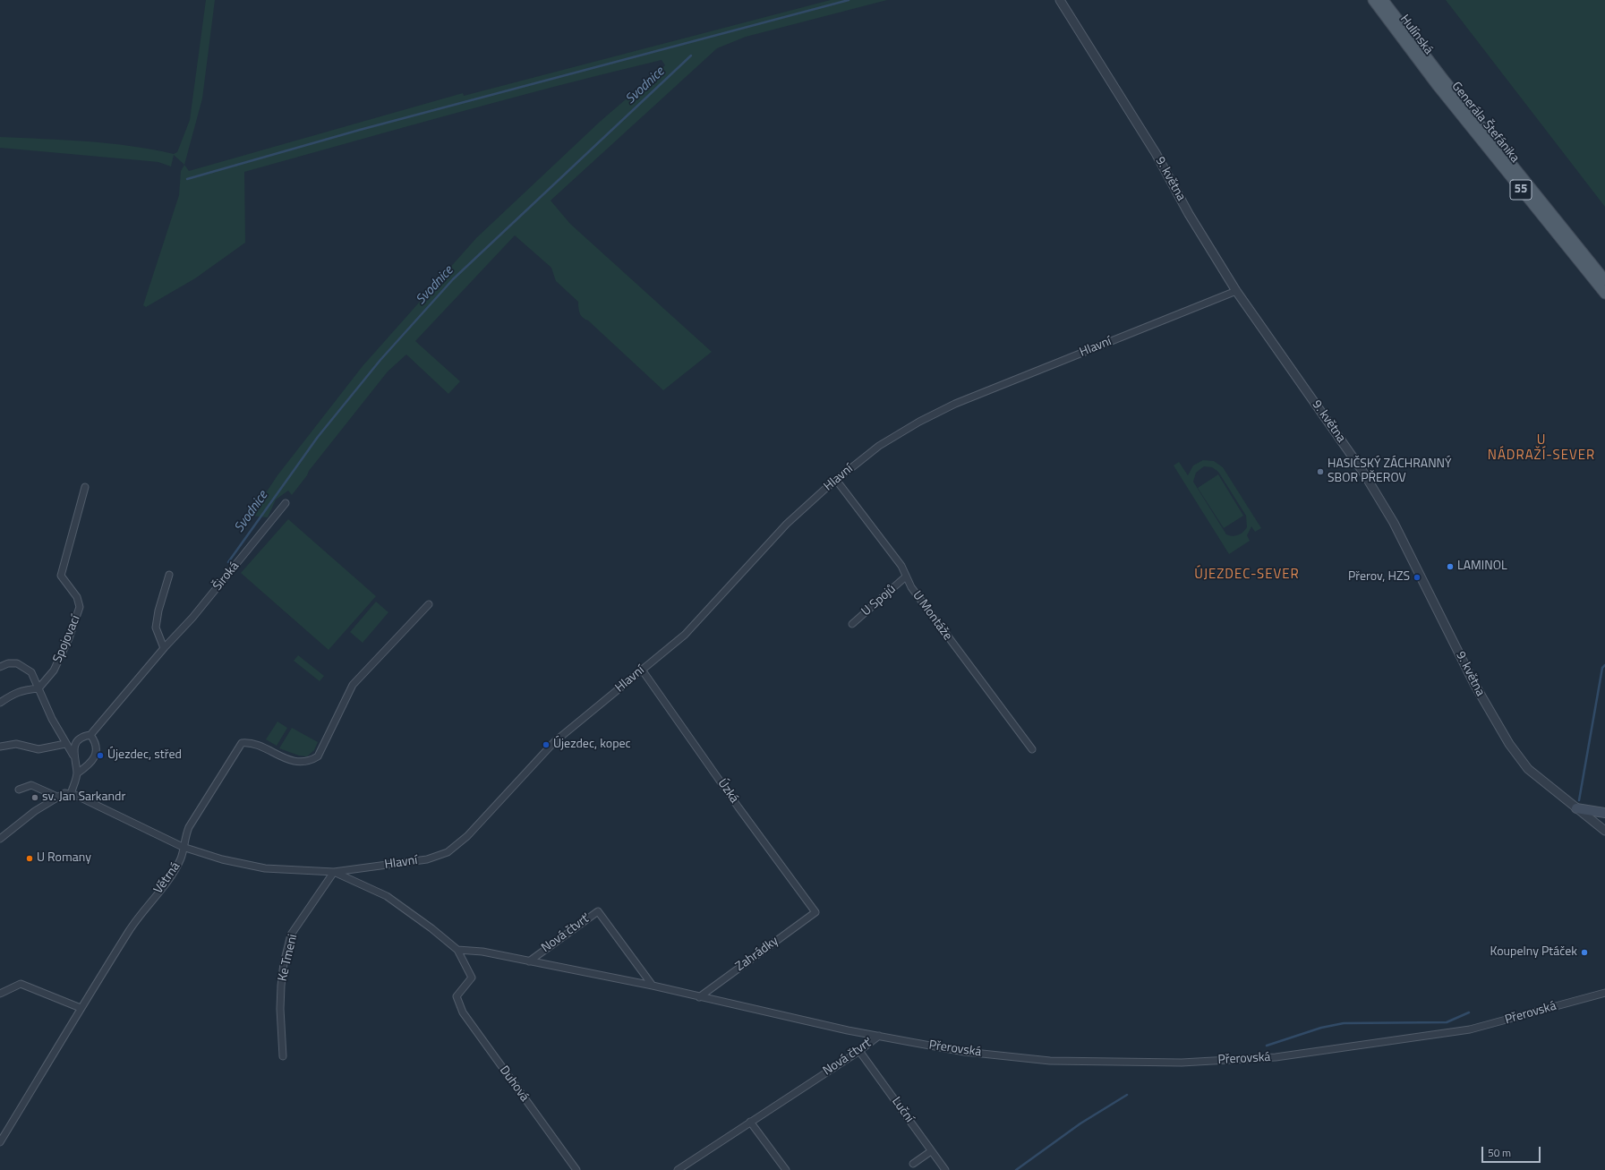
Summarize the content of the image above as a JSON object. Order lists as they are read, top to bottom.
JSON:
{
  "streets": {
    "main road": ["Hulínská", "Generála Štefánika", "55"],
    "street": [
      "9. května",
      "Hlavní",
      "Široká",
      "U Spojů",
      "U Montáže",
      "Spojovací",
      "Úzká",
      "Větrná",
      "Nová čtvrť",
      "Zahrádky",
      "Ke Tmeni",
      "Přerovská",
      "Duhová",
      "Luční"
    ]
  },
  "crossings": [
    ["Hulínská", "Generála Štefánika"],
    ["9. května", "Hlavní"],
    ["Hlavní", "U Montáže"],
    ["Hlavní", "Úzká"],
    ["Hlavní", "Větrná"],
    ["Hlavní", "Ke Tmeni"],
    ["U Spojů", "U Montáže"],
    ["Úzká", "Zahrádky"],
    ["Nová čtvrť", "Zahrádky"],
    ["Nová čtvrť", "Přerovská"],
    ["Nová čtvrť", "Duhová"],
    ["Nová čtvrť", "Luční"]
  ],
  "districts": ["U NÁDRAŽÍ-SEVER", "ÚJEZDEC-SEVER"],
  "water": ["Svodnice"],
  "places": [
    "HASIČSKÝ ZÁCHRANNÝ SBOR PŘEROV",
    "LAMINOL",
    "Přerov, HZS",
    "Újezdec, kopec",
    "Újezdec, střed",
    "sv. Jan Sarkandr",
    "U Romany",
    "Koupelny Ptáček"
  ],
  "scale_bar": "50 m"
}
